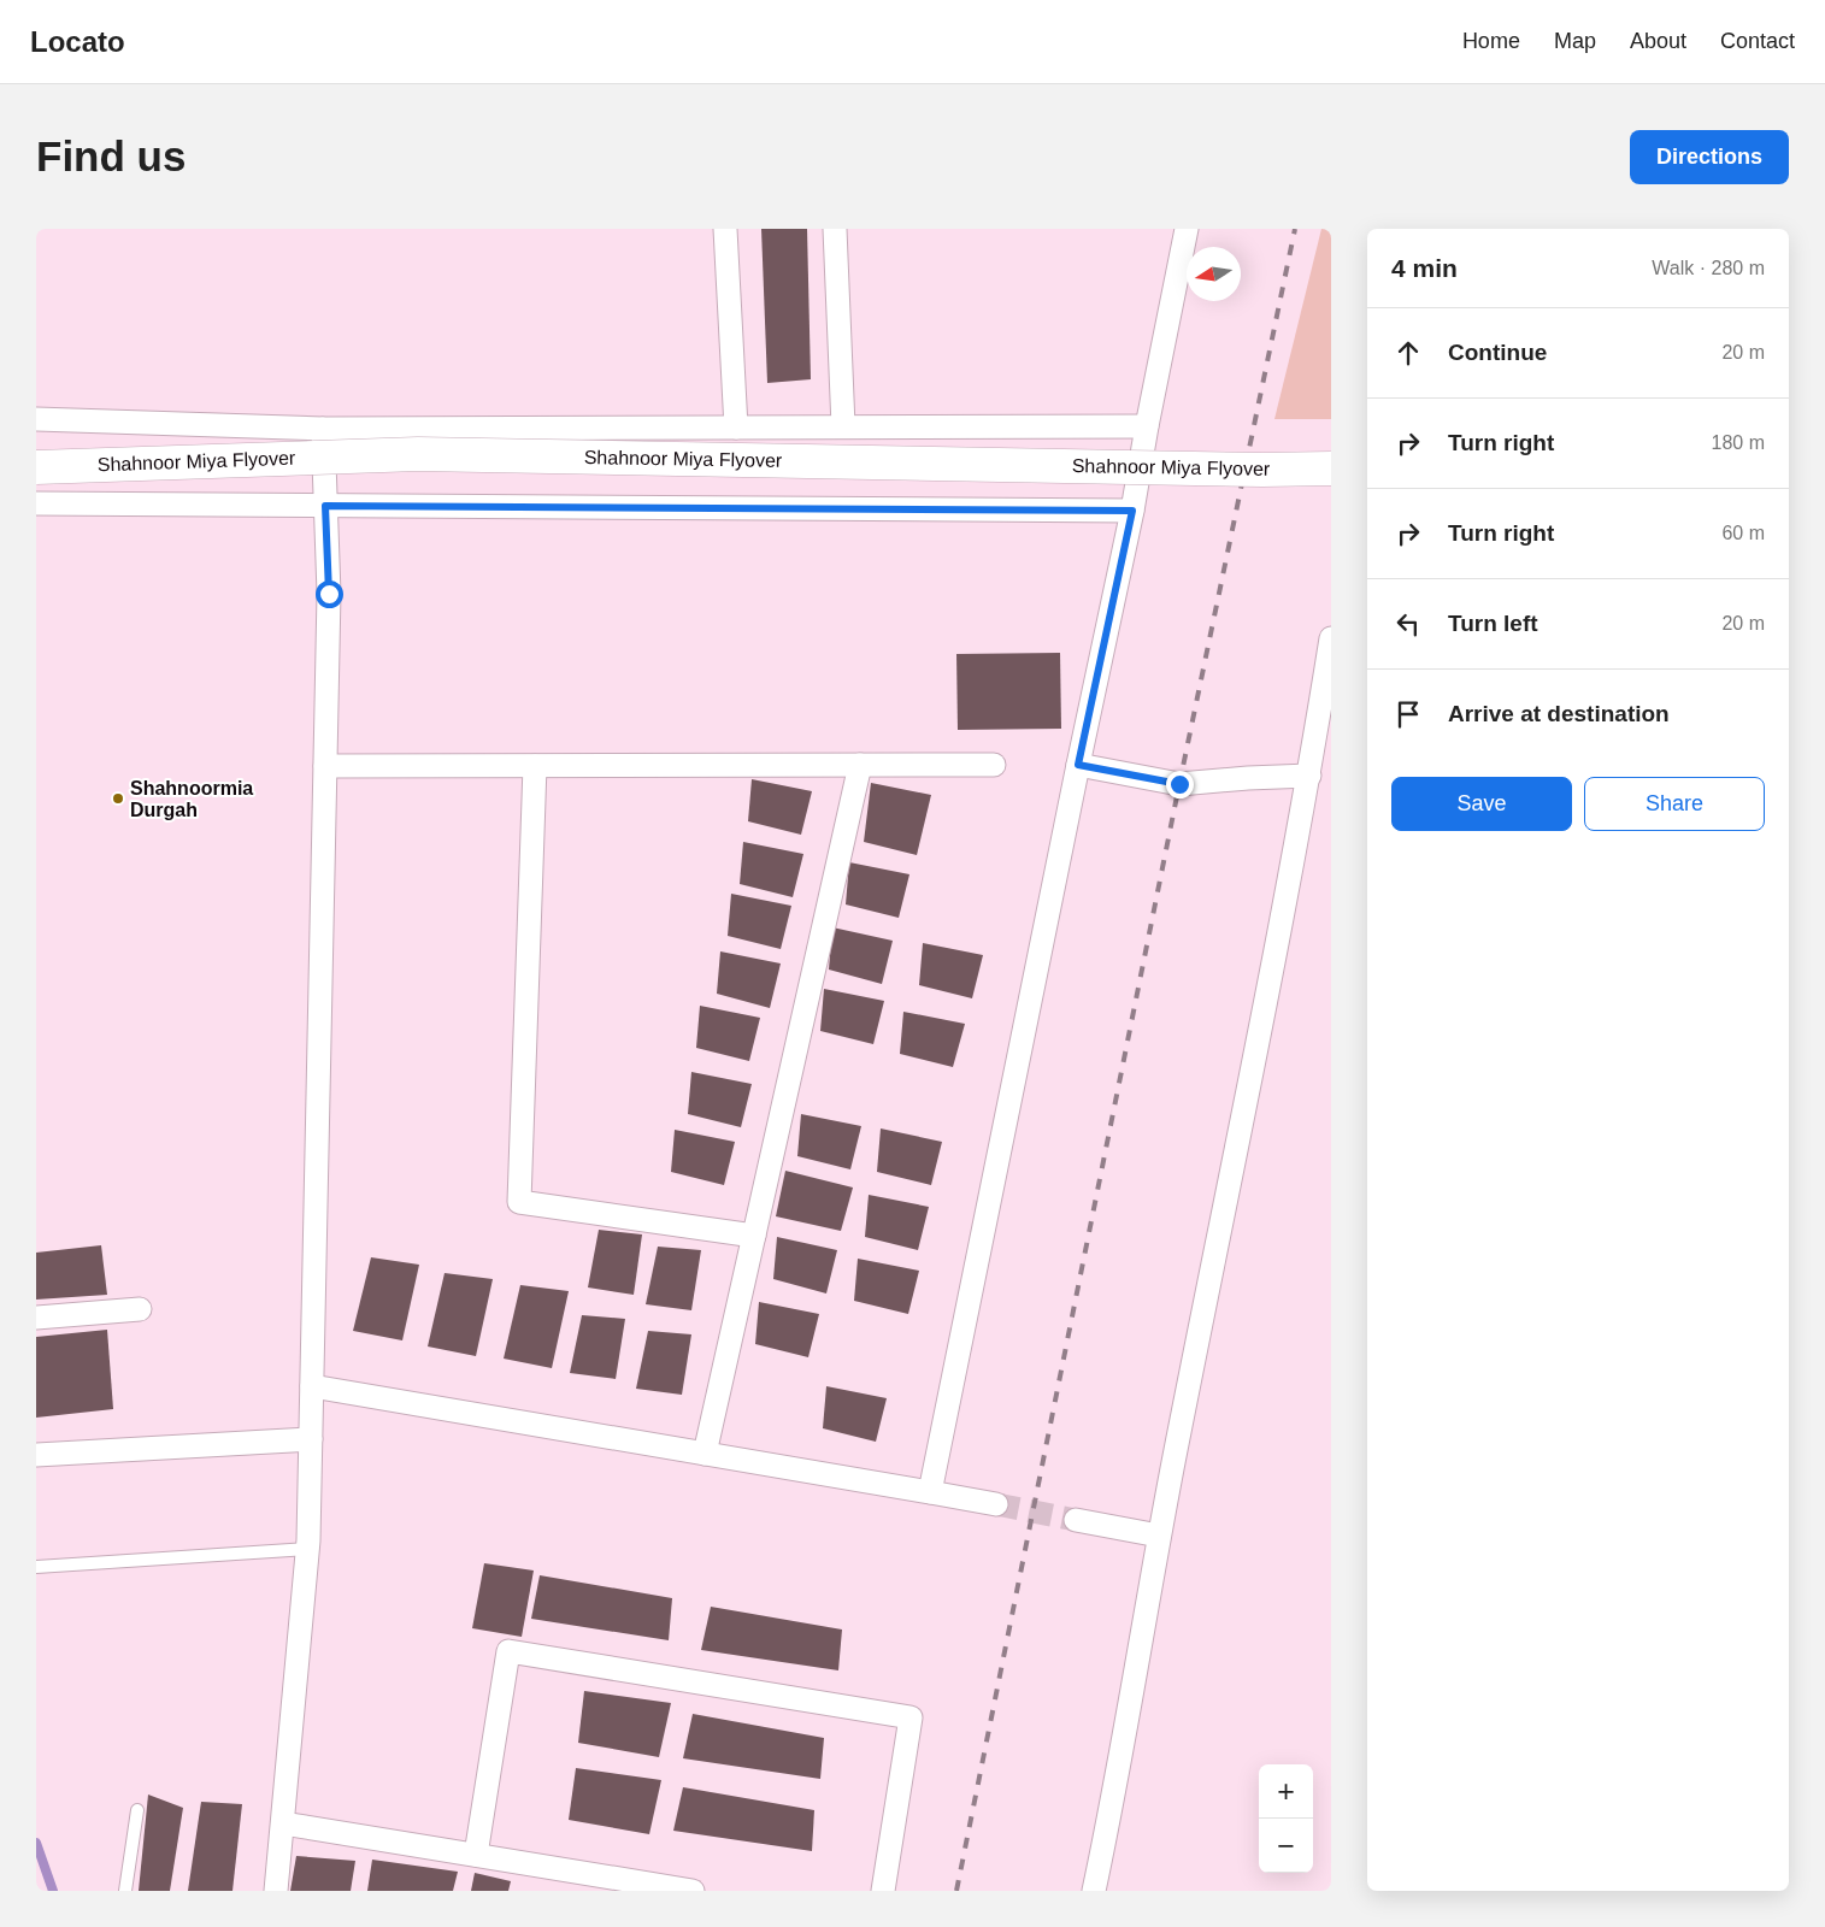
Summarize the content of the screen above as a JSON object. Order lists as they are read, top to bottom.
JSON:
{
  "streets": {
    "main road": ["Shahnoor Miya Flyover"]
  },
  "places": ["Shahnoormia Durgah"],
  "north": "left",
  "page": {
    "header": "Locato",
    "nav": [
      "Home",
      "Map",
      "About",
      "Contact"
    ],
    "buttons": [
      "Directions",
      ["Save", "Share"]
    ],
    "title": "Find us",
    "heading": ["4 min", "Walk · 280 m"],
    "list": [
      ["Continue", "20 m"],
      ["Turn right", "180 m"],
      ["Turn right", "60 m"],
      ["Turn left", "20 m"],
      "Arrive at destination"
    ],
    "map_buttons": ["+", "−"]
  }
}
